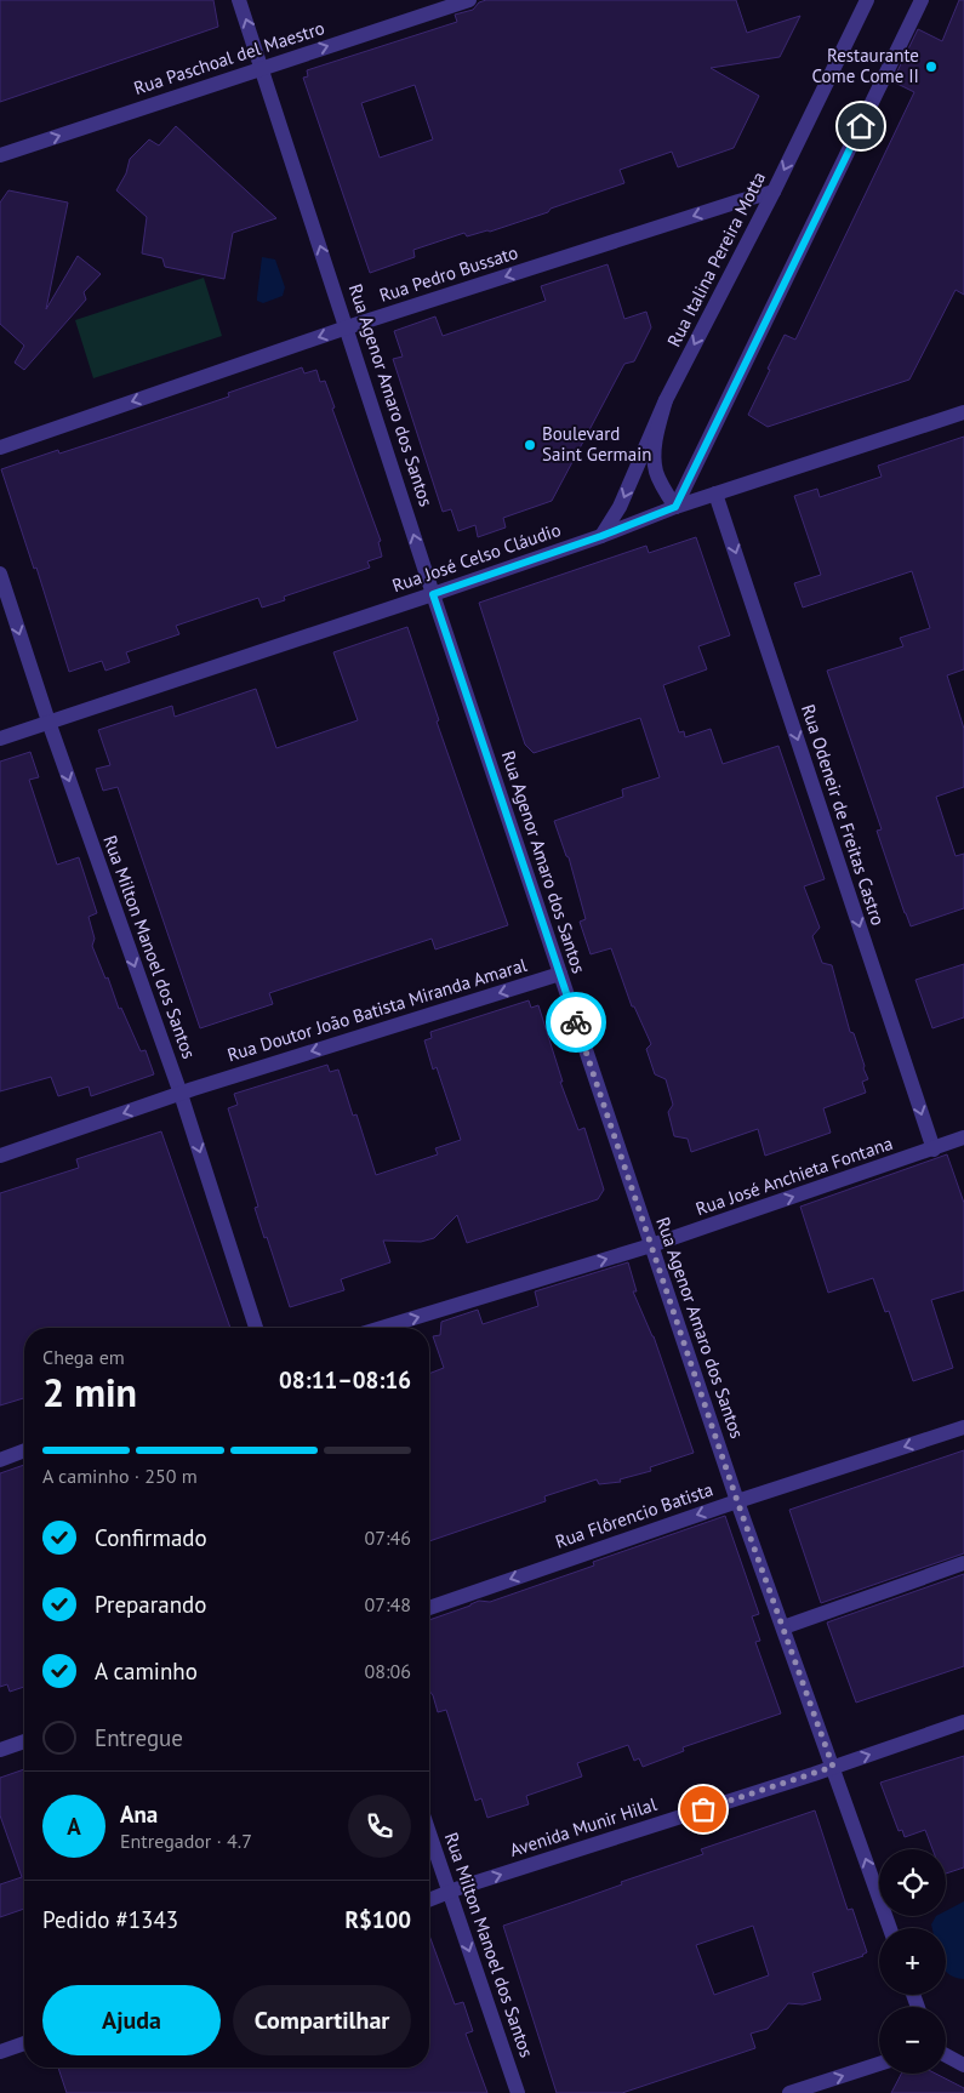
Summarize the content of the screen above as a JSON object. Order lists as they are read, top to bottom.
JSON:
{
  "streets": {
    "street": [
      "Rua Paschoal del Maestro",
      "Rua Italina Pereira Motta",
      "Rua Pedro Bussato",
      "Rua Agenor Amaro dos Santos",
      "Rua José Celso Cláudio",
      "Rua Odeneir de Freitas Castro",
      "Rua Milton Manoel dos Santos",
      "Rua Doutor João Batista Miranda Amaral",
      "Rua José Anchieta Fontana",
      "Rua Flôrencio Batista",
      "Avenida Munir Hilal"
    ]
  },
  "crossings": [
    ["Rua Paschoal del Maestro", "Rua Agenor Amaro dos Santos"],
    ["Rua Italina Pereira Motta", "Rua Pedro Bussato"],
    ["Rua Italina Pereira Motta", "Rua José Celso Cláudio"],
    ["Rua Pedro Bussato", "Rua Agenor Amaro dos Santos"],
    ["Rua Agenor Amaro dos Santos", "Rua José Celso Cláudio"],
    ["Rua Agenor Amaro dos Santos", "Rua Doutor João Batista Miranda Amaral"],
    ["Rua Agenor Amaro dos Santos", "Rua José Anchieta Fontana"],
    ["Rua Agenor Amaro dos Santos", "Rua Flôrencio Batista"],
    ["Rua Agenor Amaro dos Santos", "Avenida Munir Hilal"],
    ["Rua José Celso Cláudio", "Rua Odeneir de Freitas Castro"],
    ["Rua José Celso Cláudio", "Rua Milton Manoel dos Santos"],
    ["Rua Odeneir de Freitas Castro", "Rua José Anchieta Fontana"],
    ["Rua Milton Manoel dos Santos", "Rua Doutor João Batista Miranda Amaral"],
    ["Rua Milton Manoel dos Santos", "Avenida Munir Hilal"]
  ],
  "one_way": [
    "Rua Paschoal del Maestro",
    "Rua Pedro Bussato",
    "Rua Agenor Amaro dos Santos",
    "Rua Odeneir de Freitas Castro",
    "Rua Milton Manoel dos Santos",
    "Rua Doutor João Batista Miranda Amaral",
    "Rua José Anchieta Fontana",
    "Avenida Munir Hilal"
  ],
  "places": ["Restaurante Come Come II", "Boulevard Saint Germain"],
  "page": {
    "heading": ["2 min", "Chega em", "08:11–08:16"],
    "panel": [
      "Ana",
      "Entregador · 4.7",
      "Pedido #1343",
      "R$100"
    ],
    "bar": "A caminho · 250 m",
    "list": [
      ["Confirmado", "07:46"],
      ["Preparando", "07:48"],
      ["A caminho", "08:06"],
      "Entregue"
    ],
    "round": "A",
    "map_buttons": ["+", "−"],
    "buttons": ["Ajuda", "Compartilhar"]
  }
}
